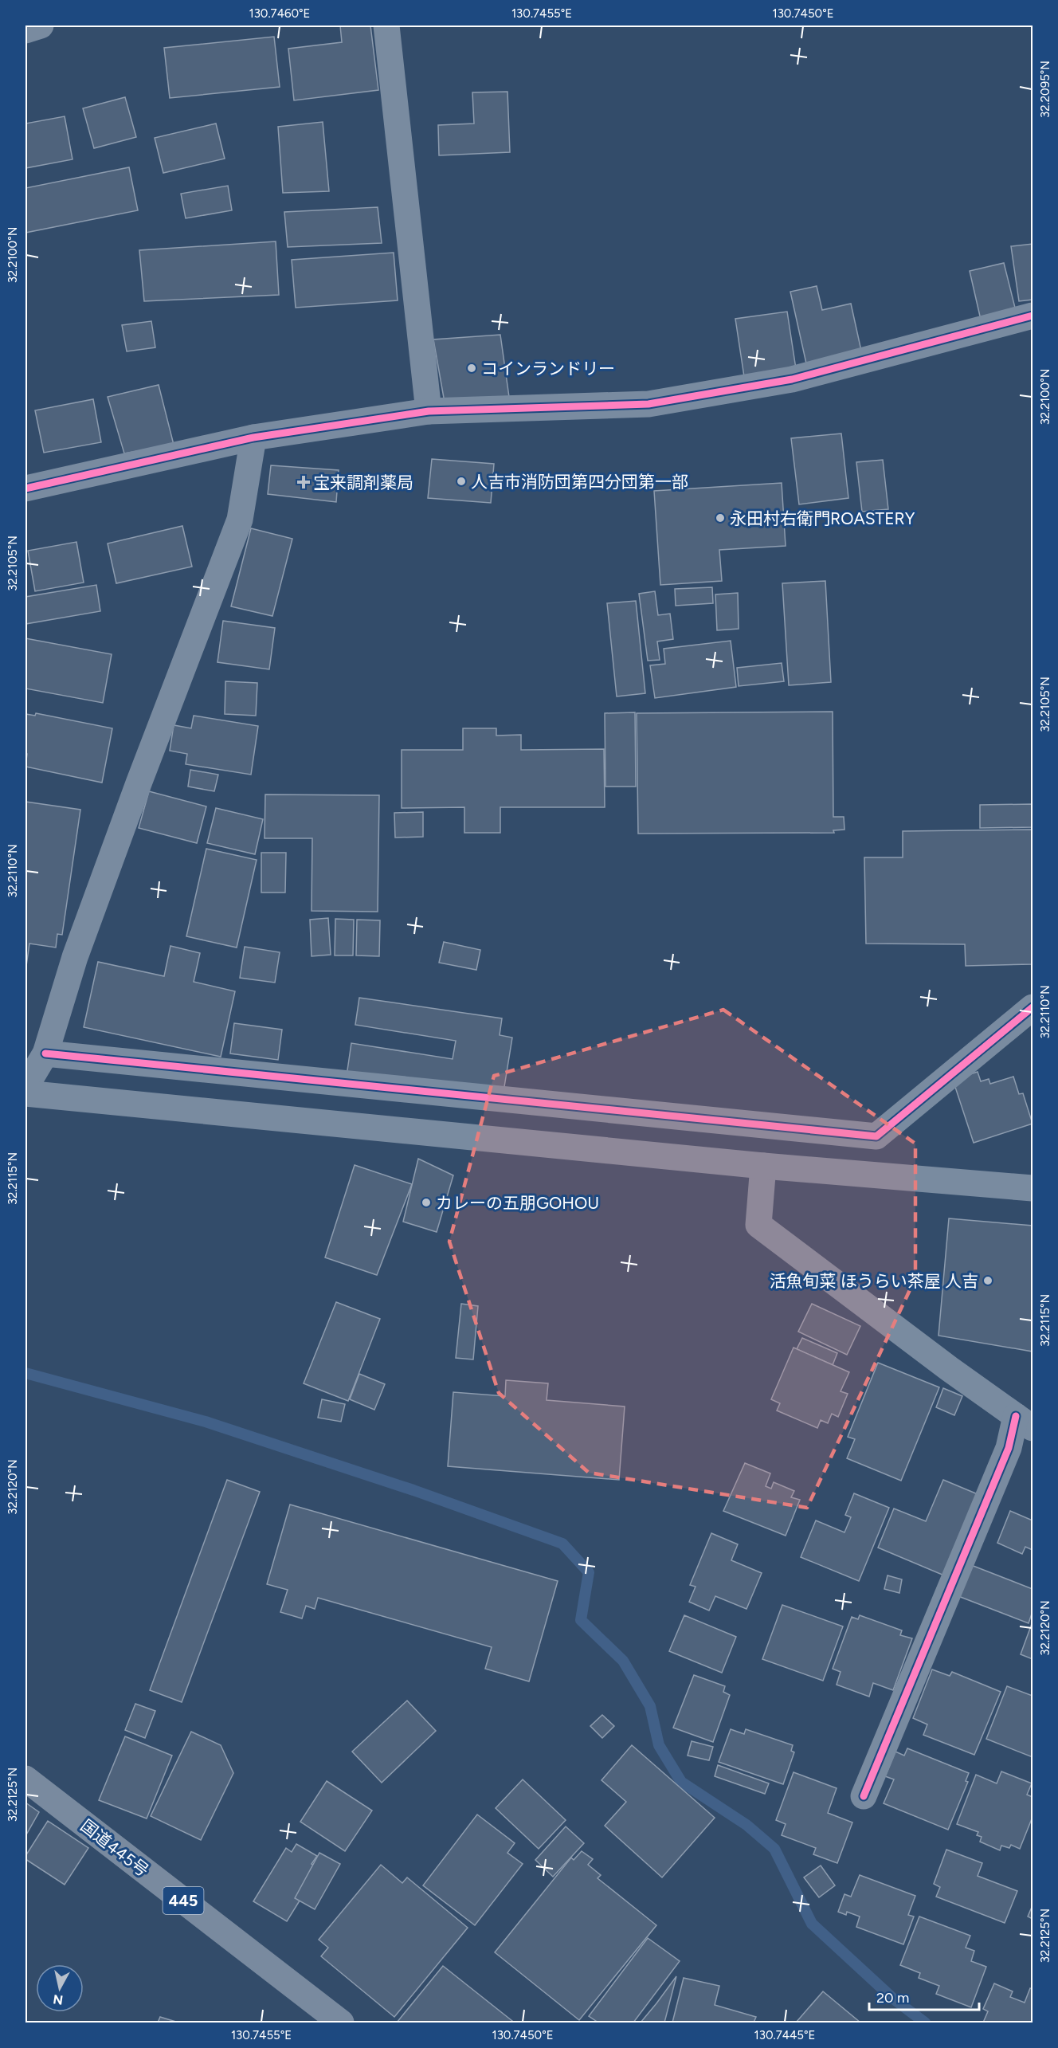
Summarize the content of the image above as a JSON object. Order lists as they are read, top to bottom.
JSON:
{
  "streets": {
    "highway": ["国道445号", "445"]
  },
  "places": {
    "other": [
      "コインランドリー",
      "人吉市消防団第四分団第一部",
      "永田村右衛門ROASTERY",
      "カレーの五朋GOHOU",
      "活魚旬菜 ほうらい茶屋 人吉"
    ],
    "health": ["宝来調剤薬局"]
  },
  "scale_bar": "20 m",
  "north": "bottom",
  "coordinates": [
    "130.7460°E",
    "130.7455°E",
    "130.7450°E",
    "32.2095°N",
    "32.2100°N",
    "32.2105°N",
    "32.2110°N",
    "32.2115°N",
    "32.2120°N",
    "32.2125°N",
    "130.7445°E"
  ]
}
